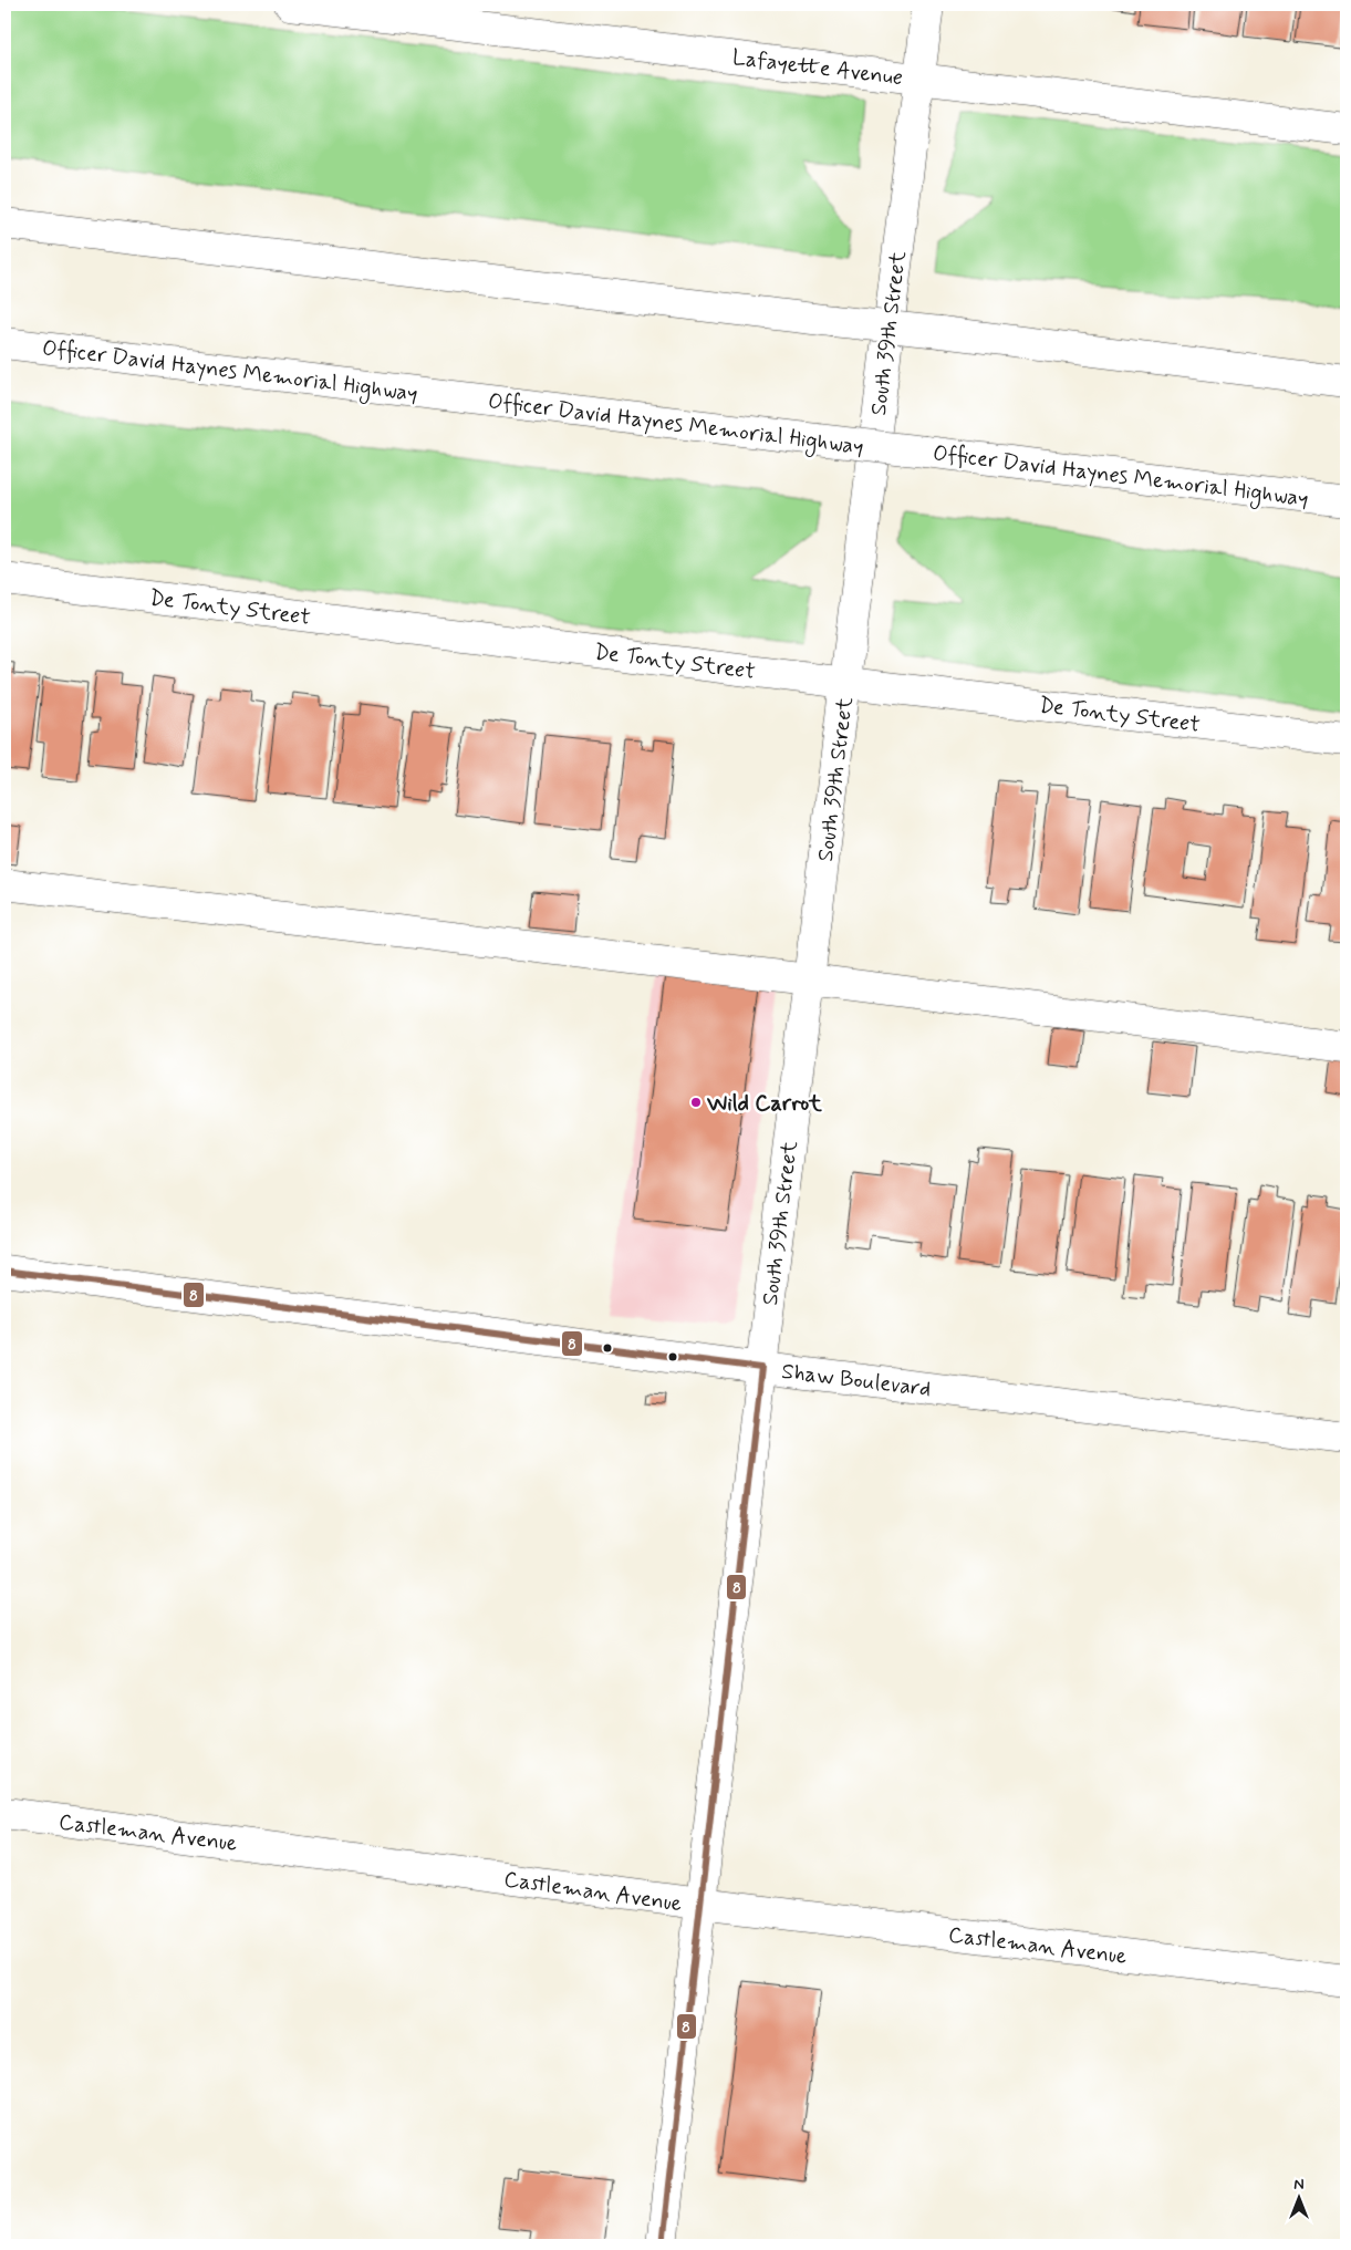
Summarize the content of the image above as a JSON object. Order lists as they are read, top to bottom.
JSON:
{
  "streets": {
    "main road": [
      "Lafayette Avenue",
      "South 39th Street",
      "Officer David Haynes Memorial Highway",
      "De Tonty Street",
      "Shaw Boulevard",
      "Castleman Avenue"
    ]
  },
  "crossings": [
    ["Lafayette Avenue", "South 39th Street"],
    ["South 39th Street", "De Tonty Street"],
    ["South 39th Street", "Shaw Boulevard"],
    ["South 39th Street", "Castleman Avenue"]
  ],
  "places": ["Wild Carrot"],
  "lines": ["transit line 8"],
  "north": "top"
}
